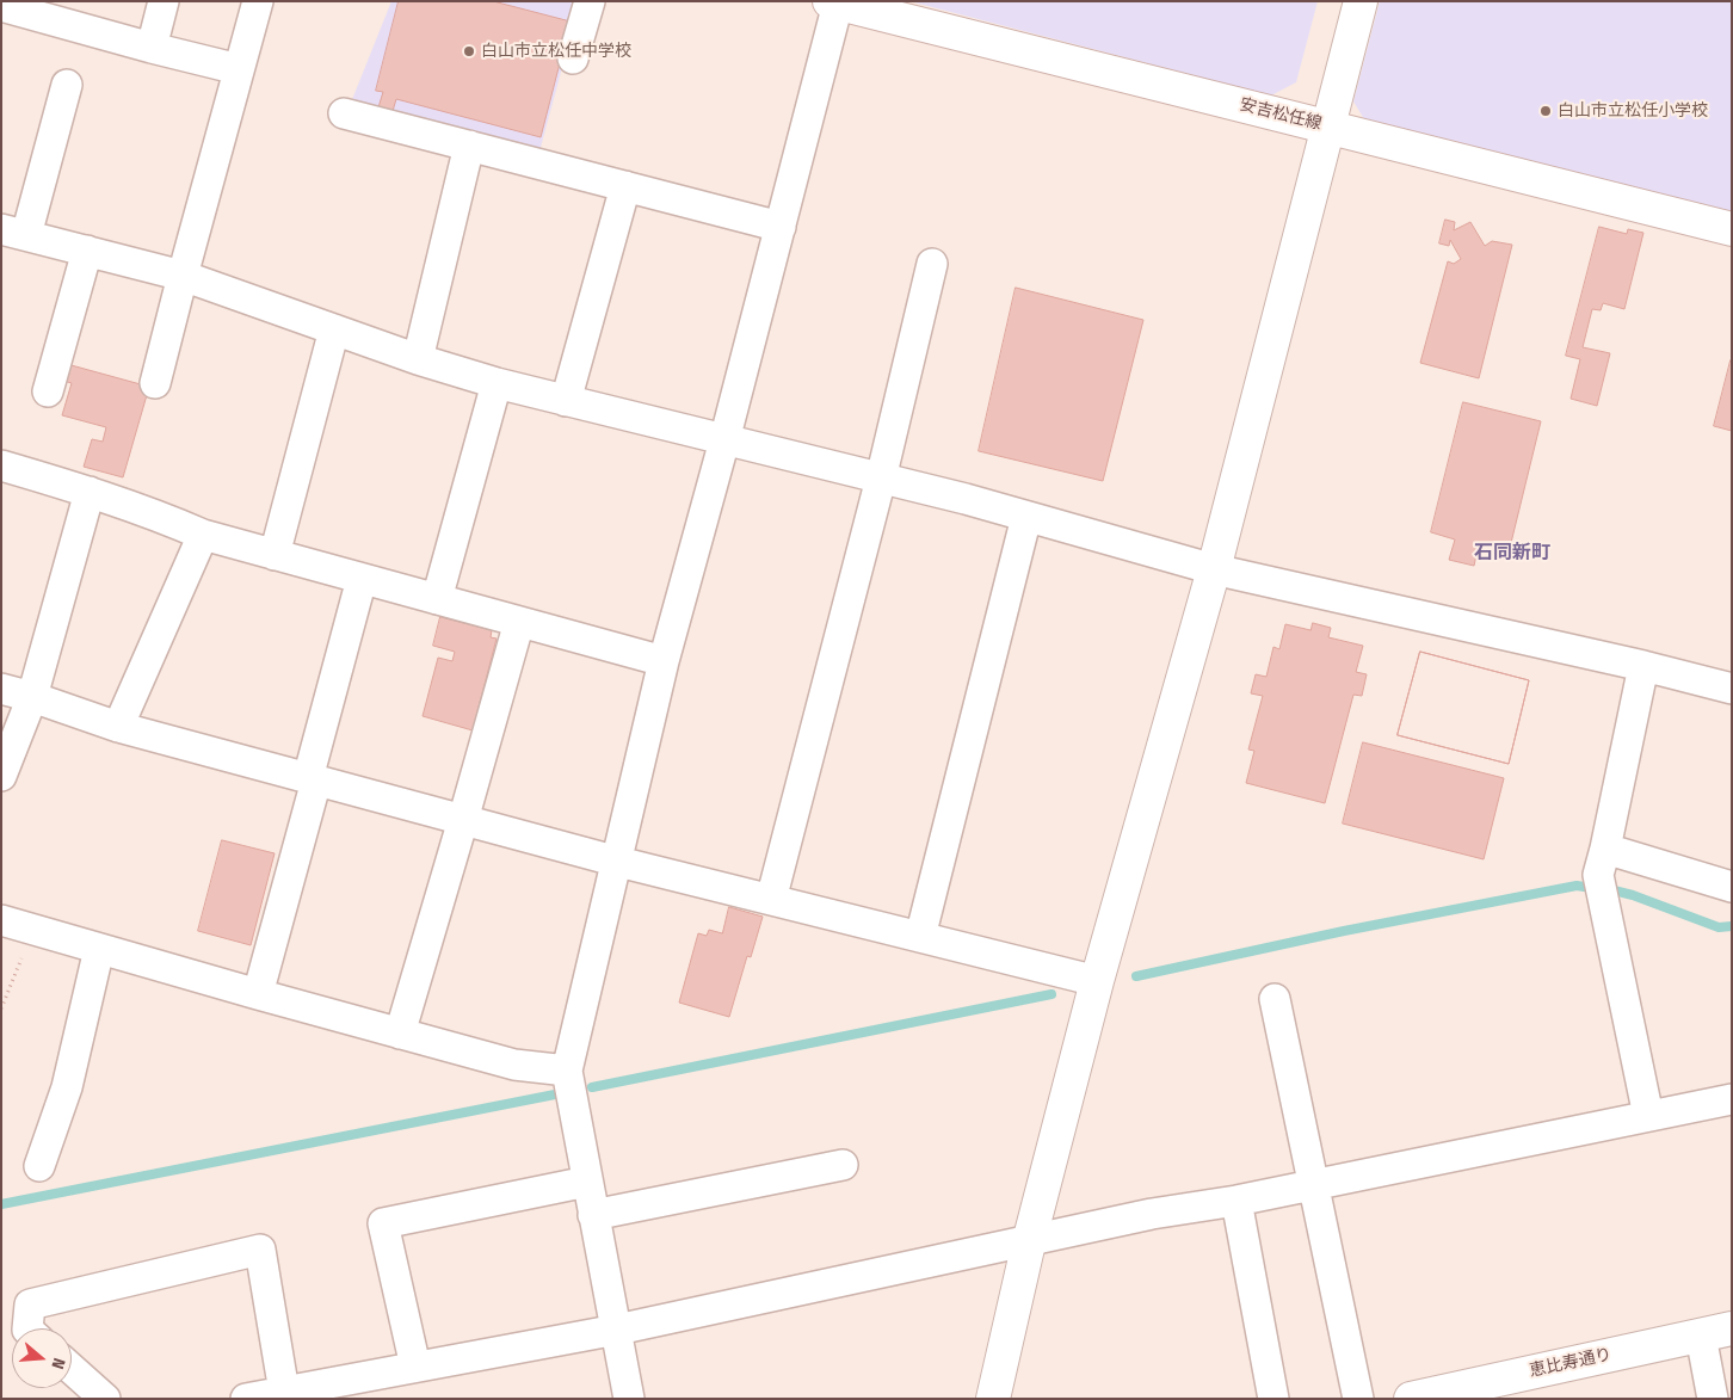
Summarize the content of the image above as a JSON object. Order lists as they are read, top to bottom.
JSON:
{
  "streets": {
    "street": ["安吉松任線", "恵比寿通り"]
  },
  "districts": ["石同新町"],
  "places": ["白山市立松任中学校", "白山市立松任小学校"],
  "north": "right"
}
